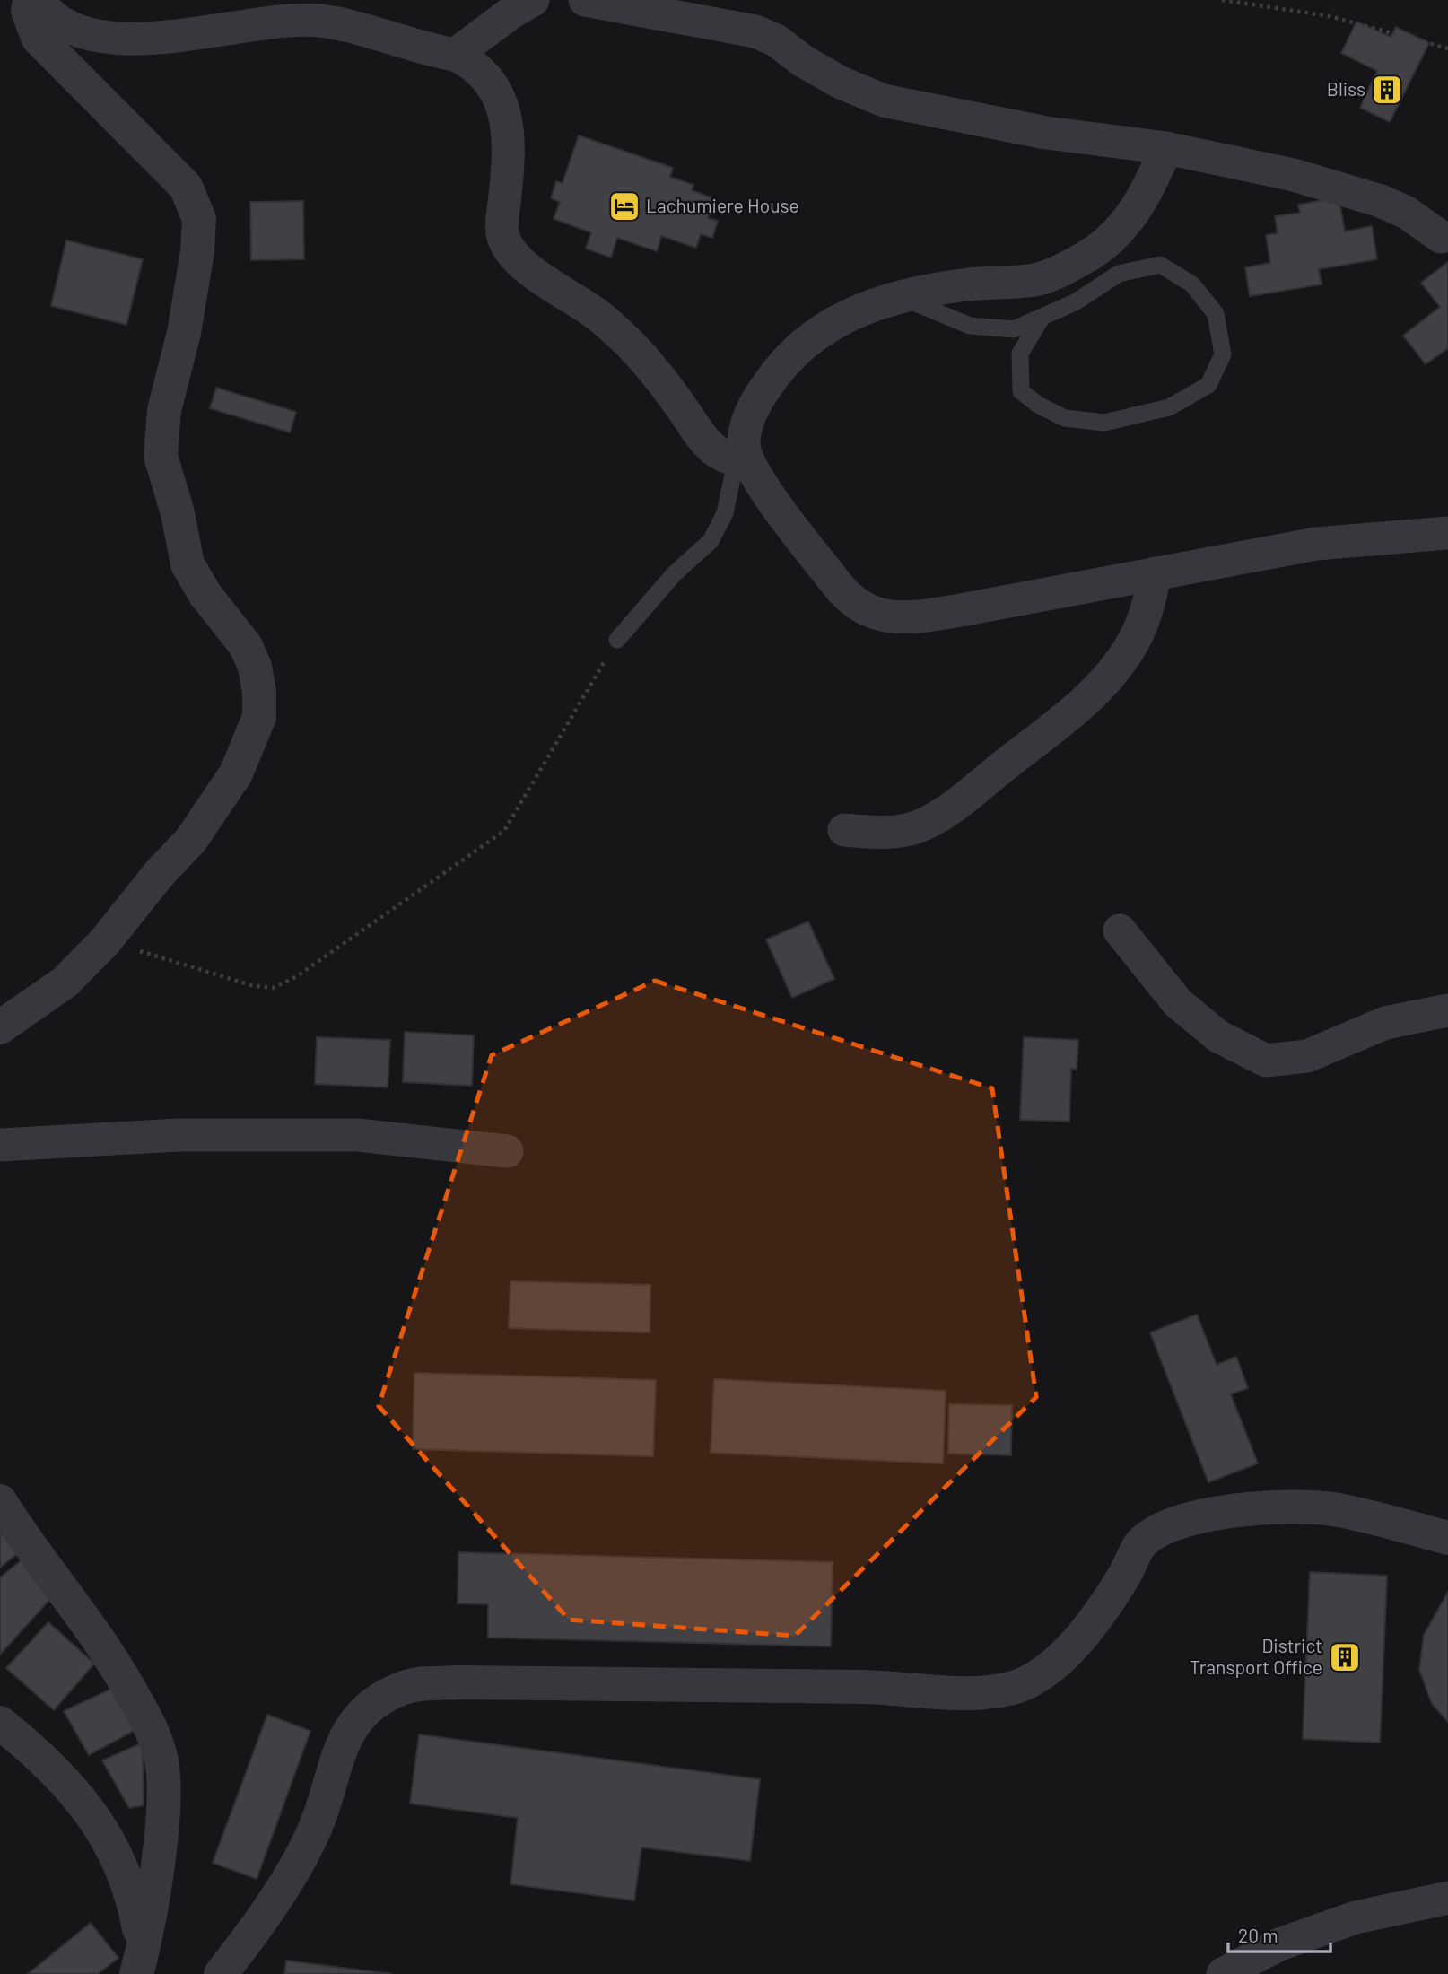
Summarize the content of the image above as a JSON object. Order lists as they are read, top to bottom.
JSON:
{
  "places": {
    "building": ["Bliss", "District Transport Office"],
    "hotel": ["Lachumiere House"]
  },
  "scale_bar": "20 m"
}
